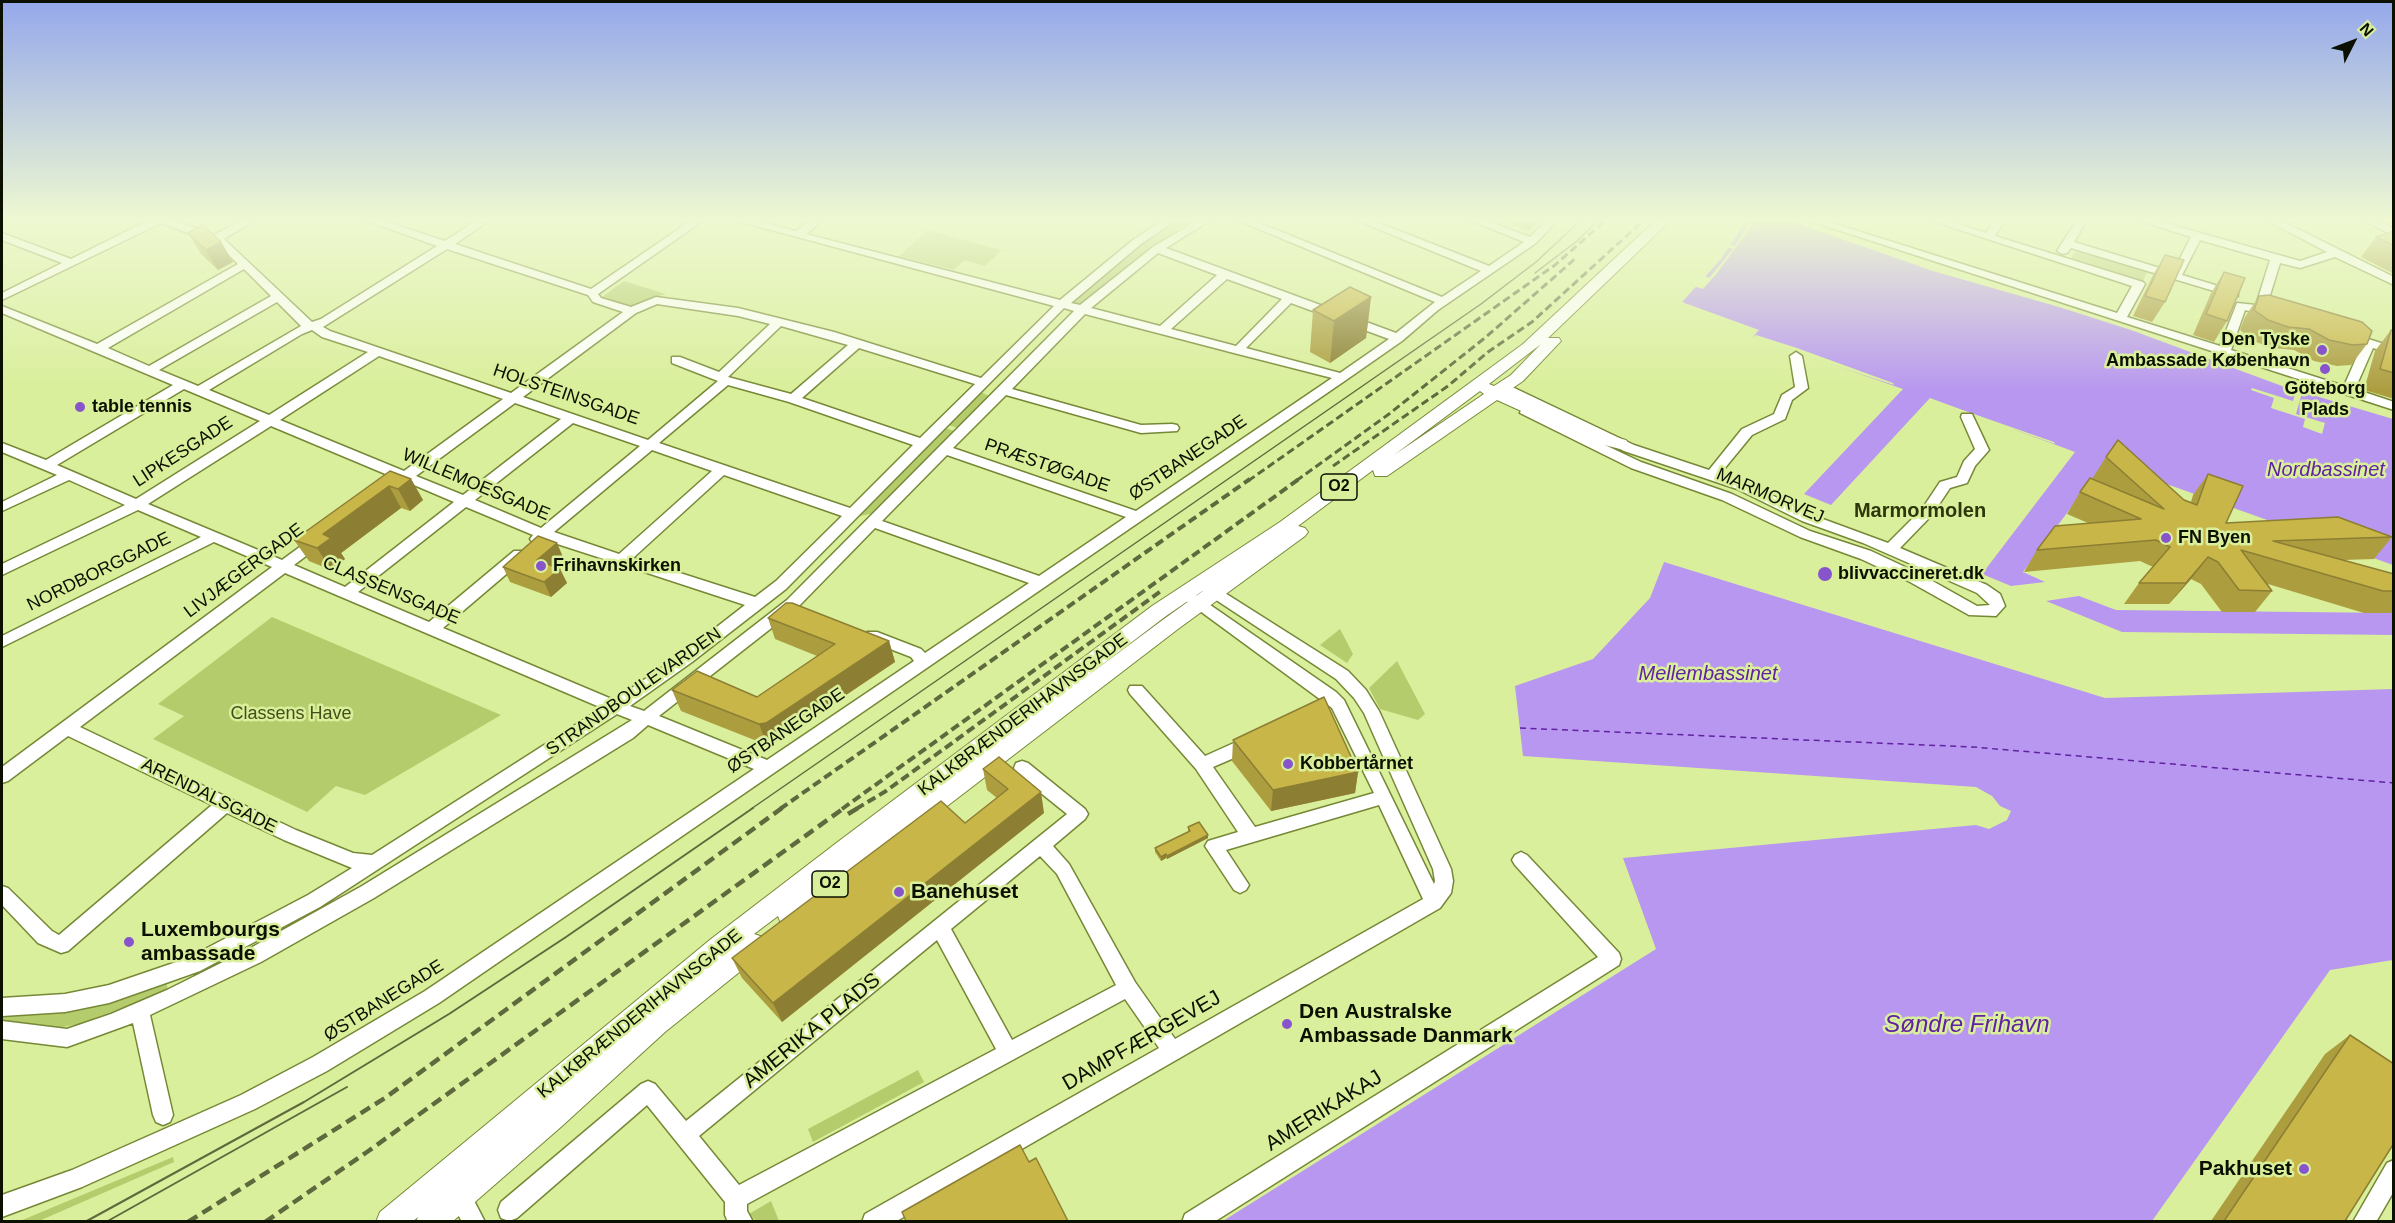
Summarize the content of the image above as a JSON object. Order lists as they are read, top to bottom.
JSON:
{
  "streets": {
    "main road": ["O2", "KALKBRÆNDERIHAVNSGADE"],
    "street": [
      "HOLSTEINSGADE",
      "LIPKESGADE",
      "ØSTBANEGADE",
      "PRÆSTØGADE",
      "WILLEMOESGADE",
      "MARMORVEJ",
      "LIVJÆGERGADE",
      "NORDBORGGADE",
      "CLASSENSGADE",
      "STRANDBOULEVARDEN",
      "ARENDALSGADE",
      "AMERIKA PLADS",
      "DAMPFÆRGEVEJ",
      "AMERIKAKAJ"
    ]
  },
  "crossings": [
    ["HOLSTEINSGADE", "LIPKESGADE"],
    ["HOLSTEINSGADE", "STRANDBOULEVARDEN"],
    ["LIPKESGADE", "WILLEMOESGADE"],
    ["LIPKESGADE", "CLASSENSGADE"],
    ["ØSTBANEGADE", "PRÆSTØGADE"],
    ["ØSTBANEGADE", "CLASSENSGADE"],
    ["PRÆSTØGADE", "STRANDBOULEVARDEN"],
    ["WILLEMOESGADE", "STRANDBOULEVARDEN"],
    ["MARMORVEJ", "KALKBRÆNDERIHAVNSGADE"],
    ["LIVJÆGERGADE", "CLASSENSGADE"],
    ["LIVJÆGERGADE", "ARENDALSGADE"],
    ["NORDBORGGADE", "CLASSENSGADE"],
    ["CLASSENSGADE", "STRANDBOULEVARDEN"],
    ["STRANDBOULEVARDEN", "ARENDALSGADE"]
  ],
  "districts": ["Marmormolen"],
  "water": ["Nordbassinet", "Mellembassinet", "Søndre Frihavn"],
  "parks": ["Classens Have"],
  "places": [
    "Den Tyske Ambassade København",
    "Göteborg Plads",
    "table tennis",
    "FN Byen",
    "Frihavnskirken",
    "blivvaccineret.dk",
    "Kobbertårnet",
    "Banehuset",
    "Luxembourgs ambassade",
    "Den Australske Ambassade Danmark",
    "Pakhuset"
  ],
  "north": "top right"
}
